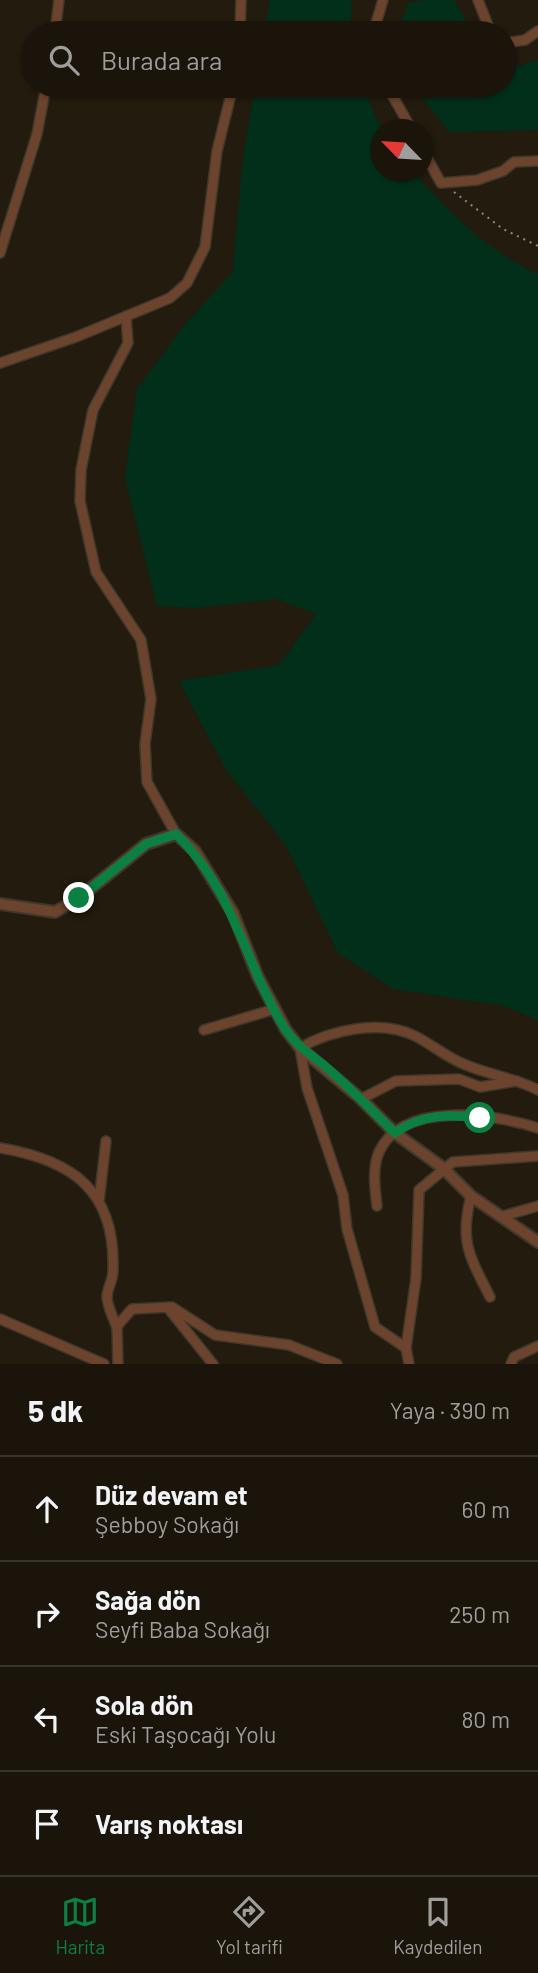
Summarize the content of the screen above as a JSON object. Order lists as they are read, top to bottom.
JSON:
{
  "north": "top left",
  "page": {
    "search": "Burada ara",
    "heading": ["5 dk", "Yaya · 390 m"],
    "list": [
      ["Düz devam et", "Şebboy Sokağı", "60 m"],
      ["Sağa dön", "Seyfi Baba Sokağı", "250 m"],
      ["Sola dön", "Eski Taşocağı Yolu", "80 m"],
      "Varış noktası"
    ],
    "nav": ["Harita", "Yol tarifi", "Kaydedilen"]
  }
}
